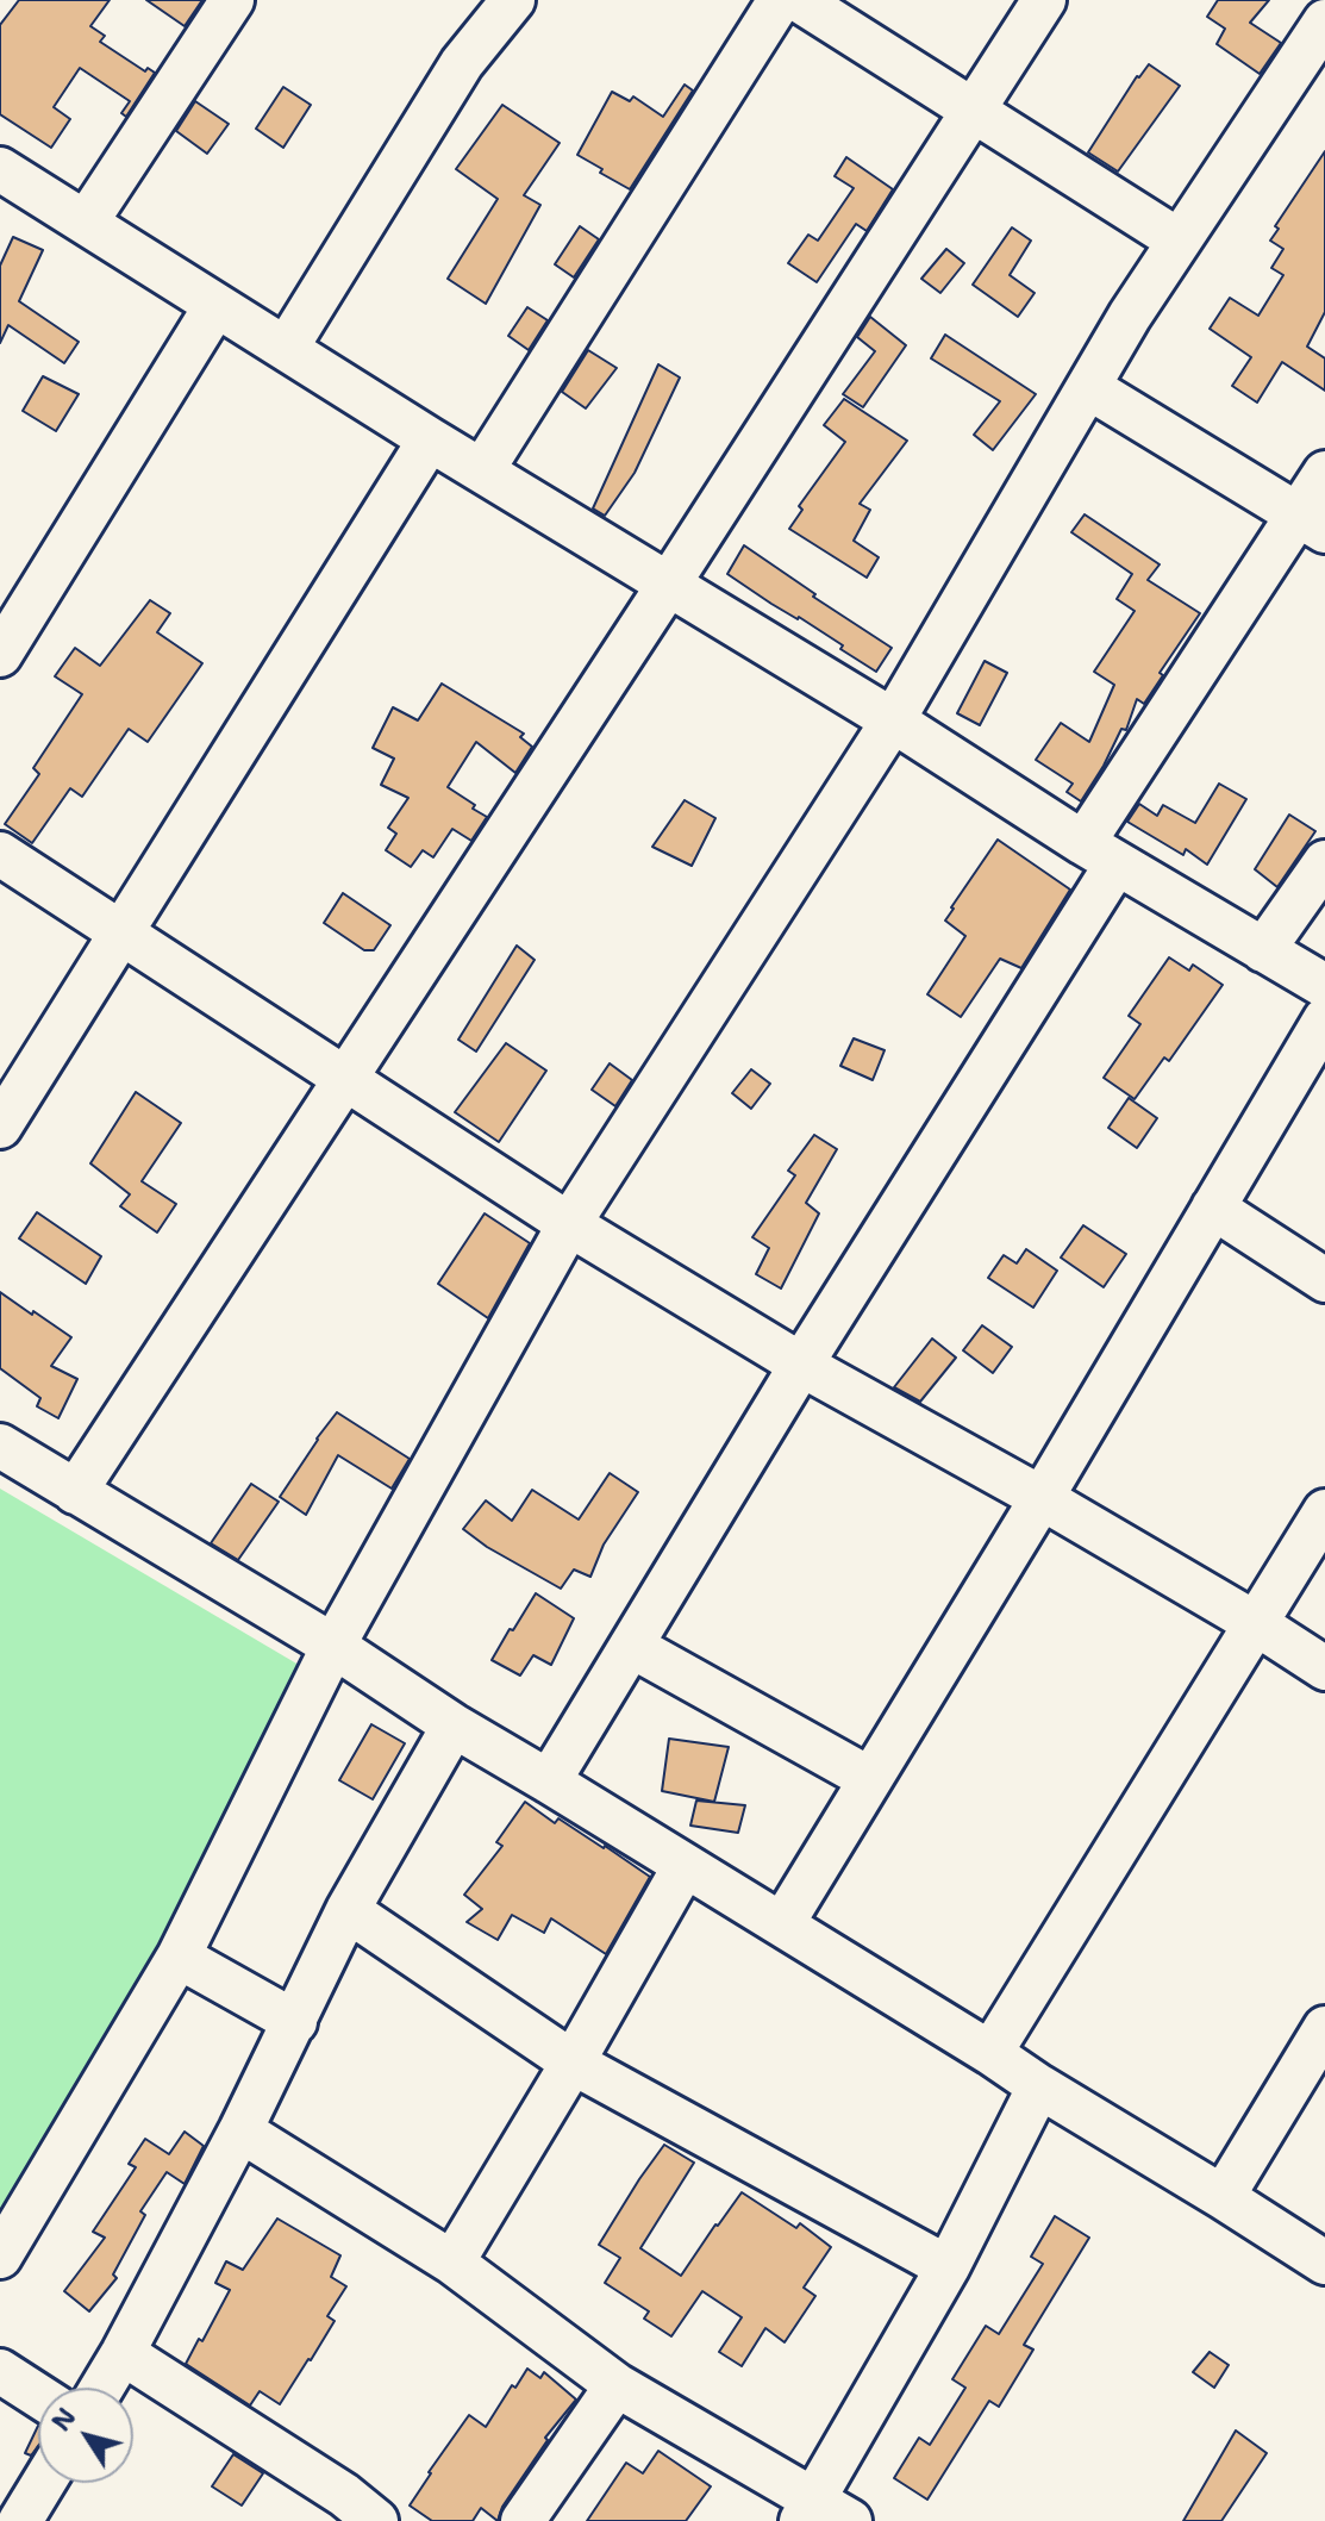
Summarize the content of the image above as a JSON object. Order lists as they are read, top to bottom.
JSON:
{
  "north": "top left"
}
